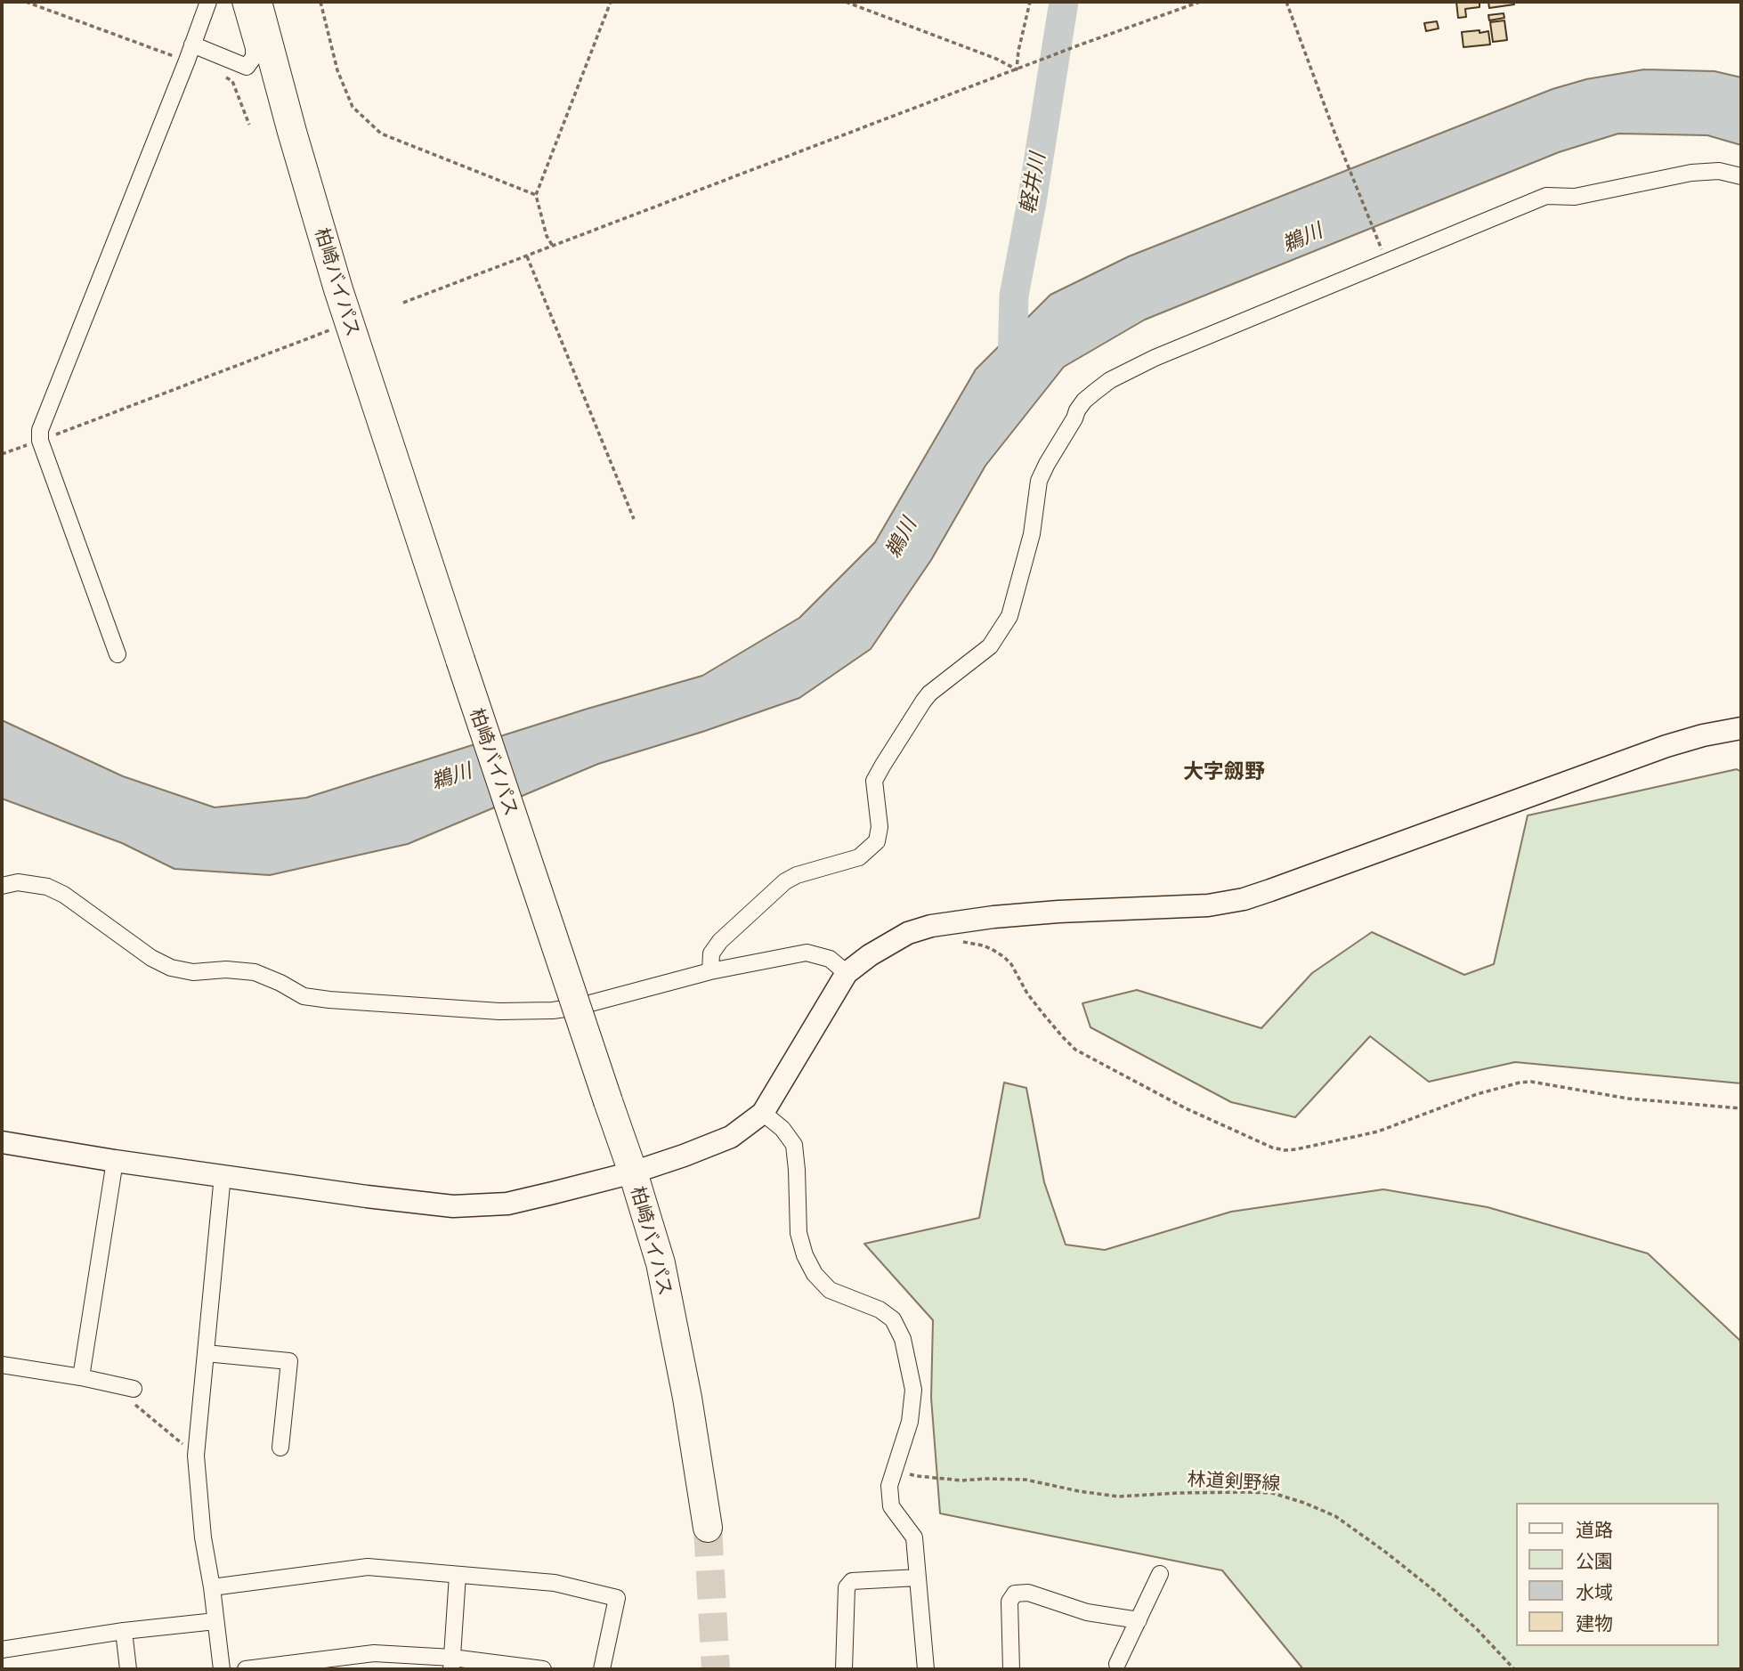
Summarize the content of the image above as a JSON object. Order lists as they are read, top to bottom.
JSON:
{
  "streets": {
    "highway": ["柏崎バイパス"],
    "path": ["林道剣野線"]
  },
  "districts": ["大字劔野"],
  "water": ["軽井川", "鵜川"],
  "legend": [
    "道路",
    "公園",
    "水域",
    "建物"
  ]
}
